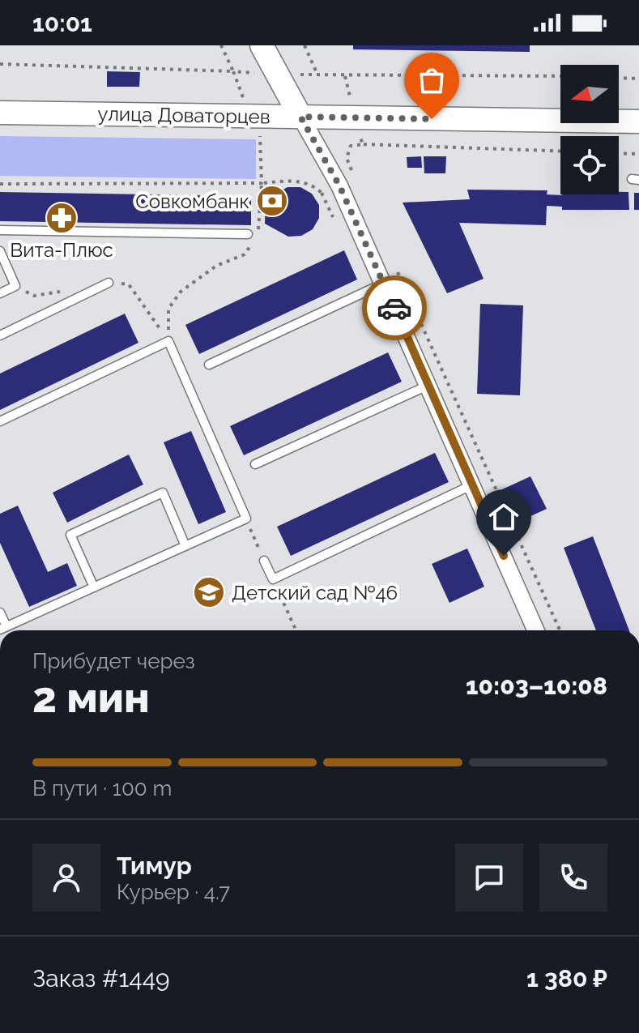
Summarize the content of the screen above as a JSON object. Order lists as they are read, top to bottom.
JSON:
{
  "streets": {
    "main road": ["улица Доваторцев"]
  },
  "places": {
    "bank": ["Совкомбанк"],
    "pharmacy": ["Вита-Плюс"],
    "school or university": ["Детский сад №46"]
  },
  "north": "left",
  "page": {
    "status": "10:01",
    "heading": ["2 мин", "Прибудет через", "10:03–10:08"],
    "panel": [
      "Тимур",
      "Курьер · 4.7",
      "Заказ #1449",
      "1 380 ₽"
    ],
    "bar": "В пути · 100 m"
  }
}
